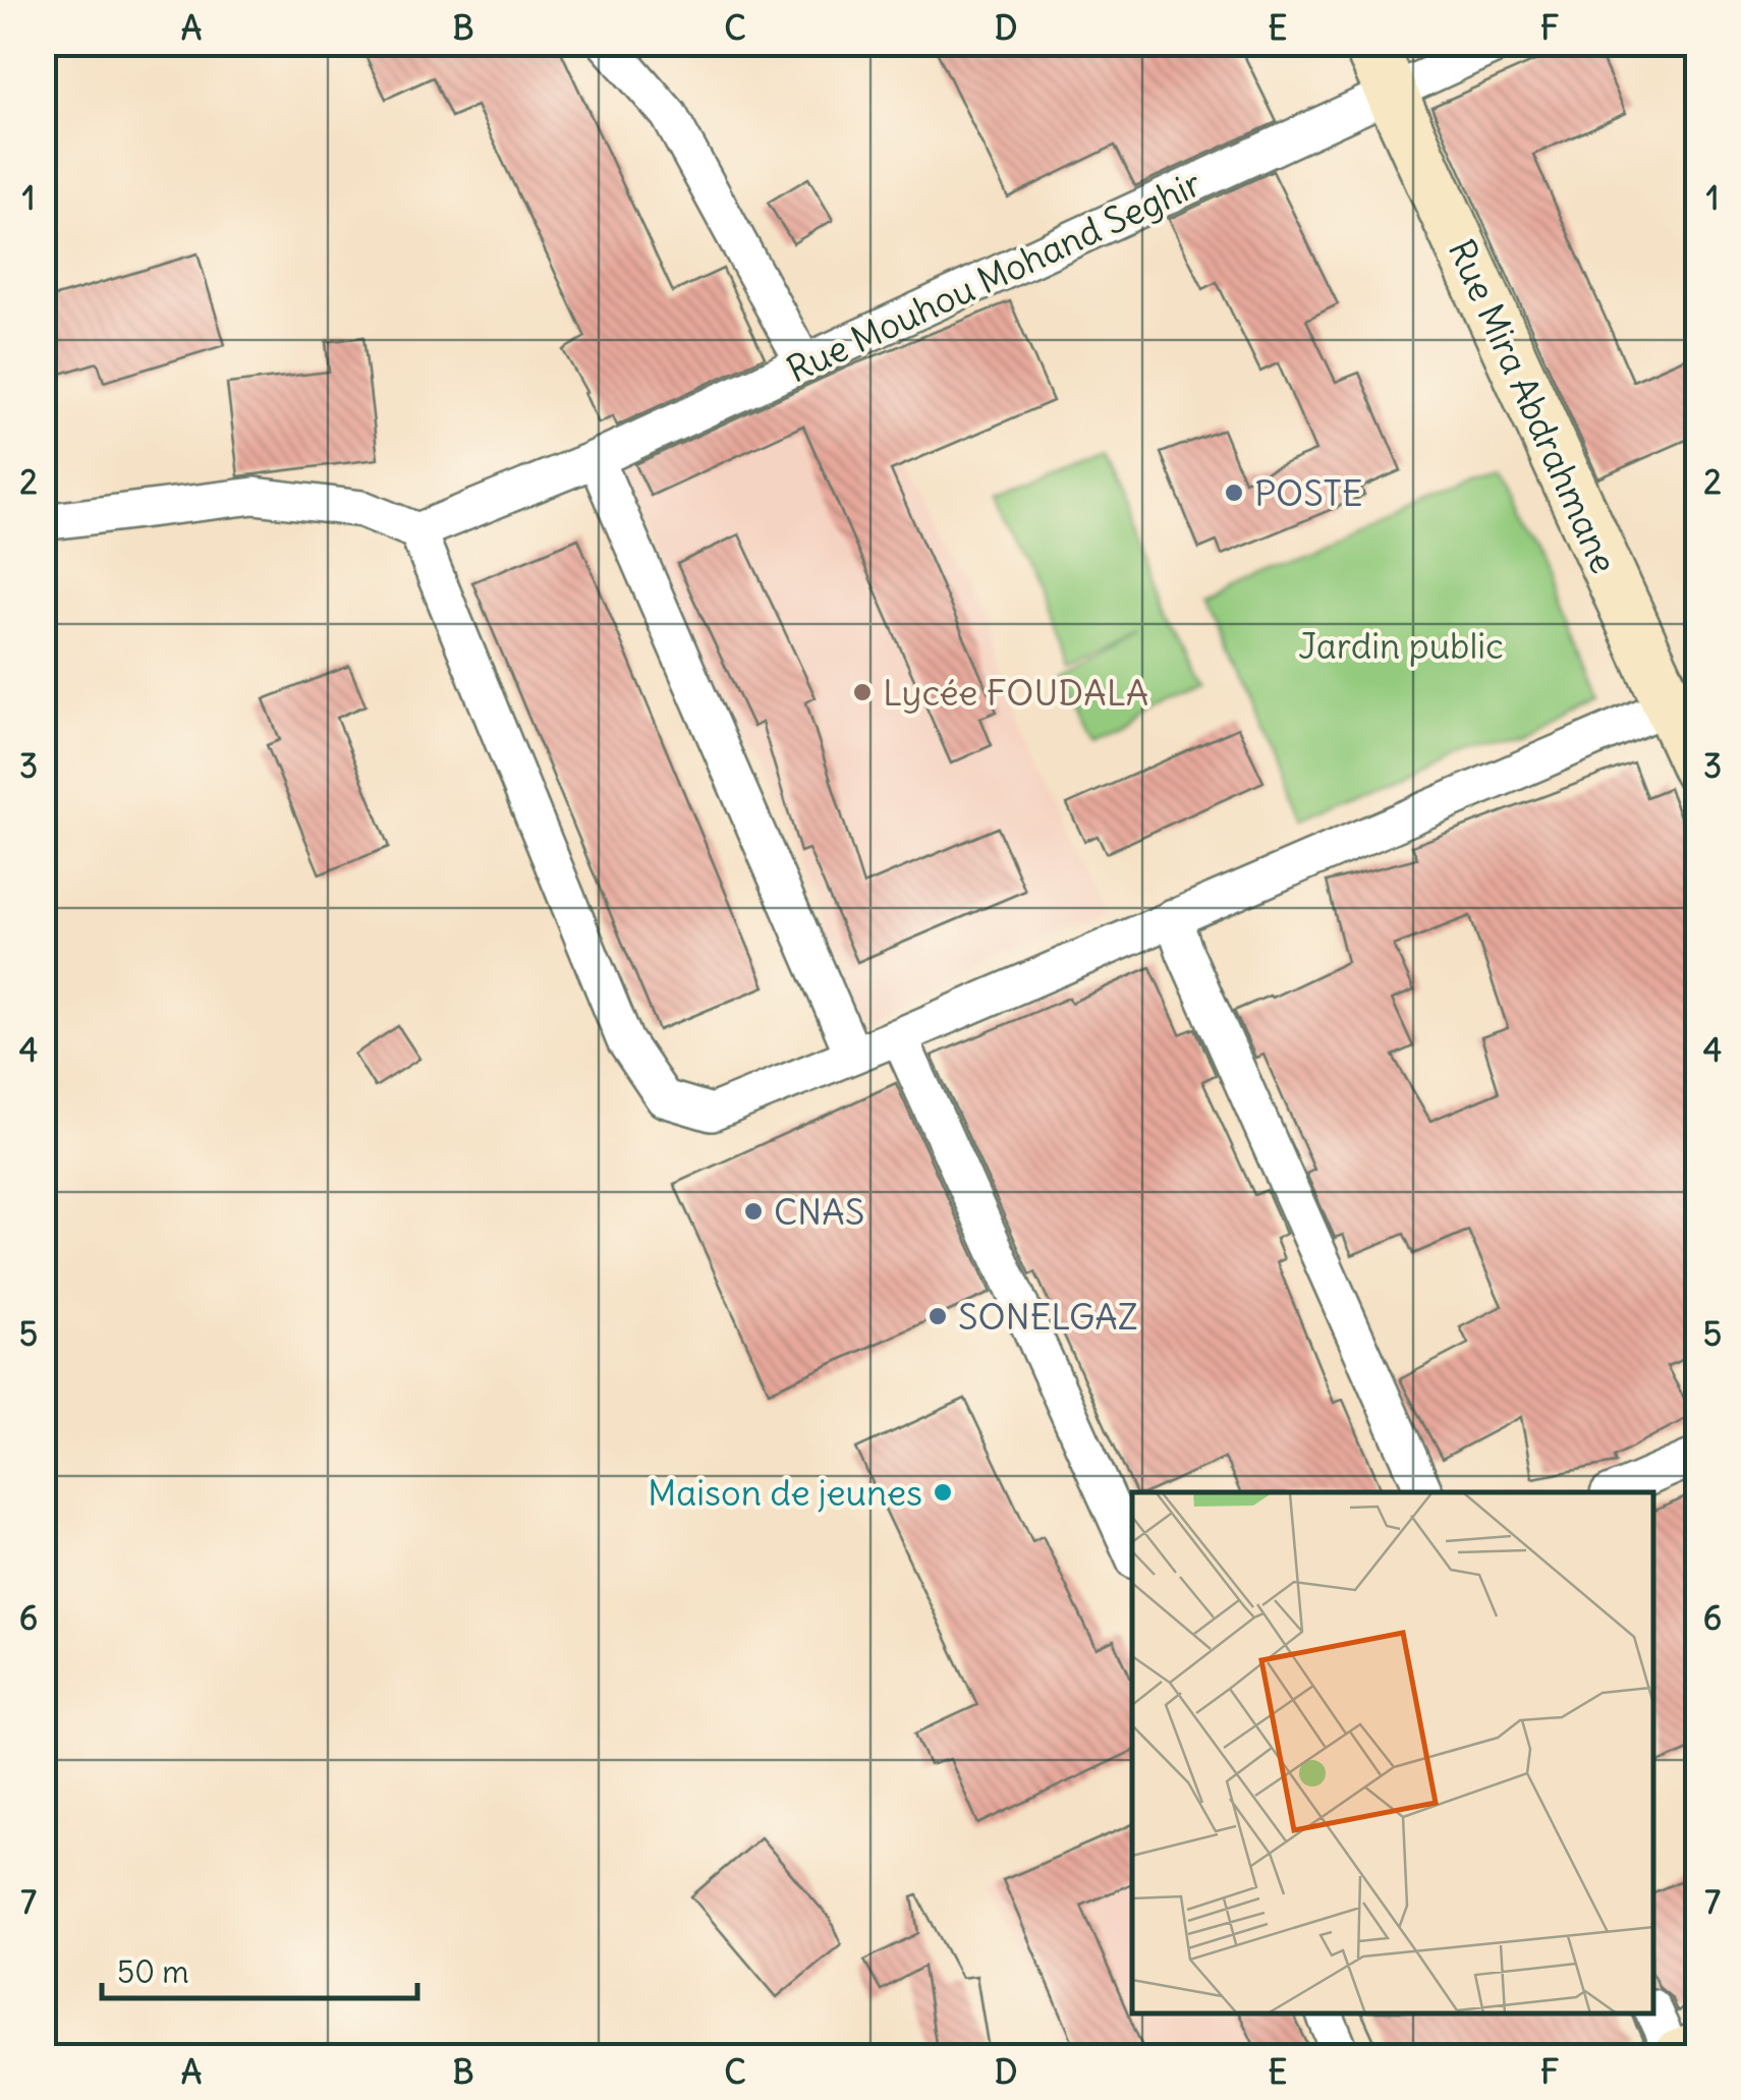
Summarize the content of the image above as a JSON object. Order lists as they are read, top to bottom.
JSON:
{
  "streets": {
    "main road": ["Rue Mira Abdrahmane"],
    "street": ["Rue Mouhou Mohand Seghir"]
  },
  "crossings": [
    ["Rue Mouhou Mohand Seghir", "Rue Mira Abdrahmane"]
  ],
  "parks": ["Jardin public"],
  "places": [
    "POSTE",
    "Lycée FOUDALA",
    "CNAS",
    "SONELGAZ",
    "Maison de jeunes"
  ],
  "scale_bar": "50 m",
  "grid": {
    "columns": [
      "A",
      "B",
      "C",
      "D",
      "E",
      "F"
    ],
    "rows": [
      "1",
      "2",
      "3",
      "4",
      "5",
      "6",
      "7"
    ]
  }
}
